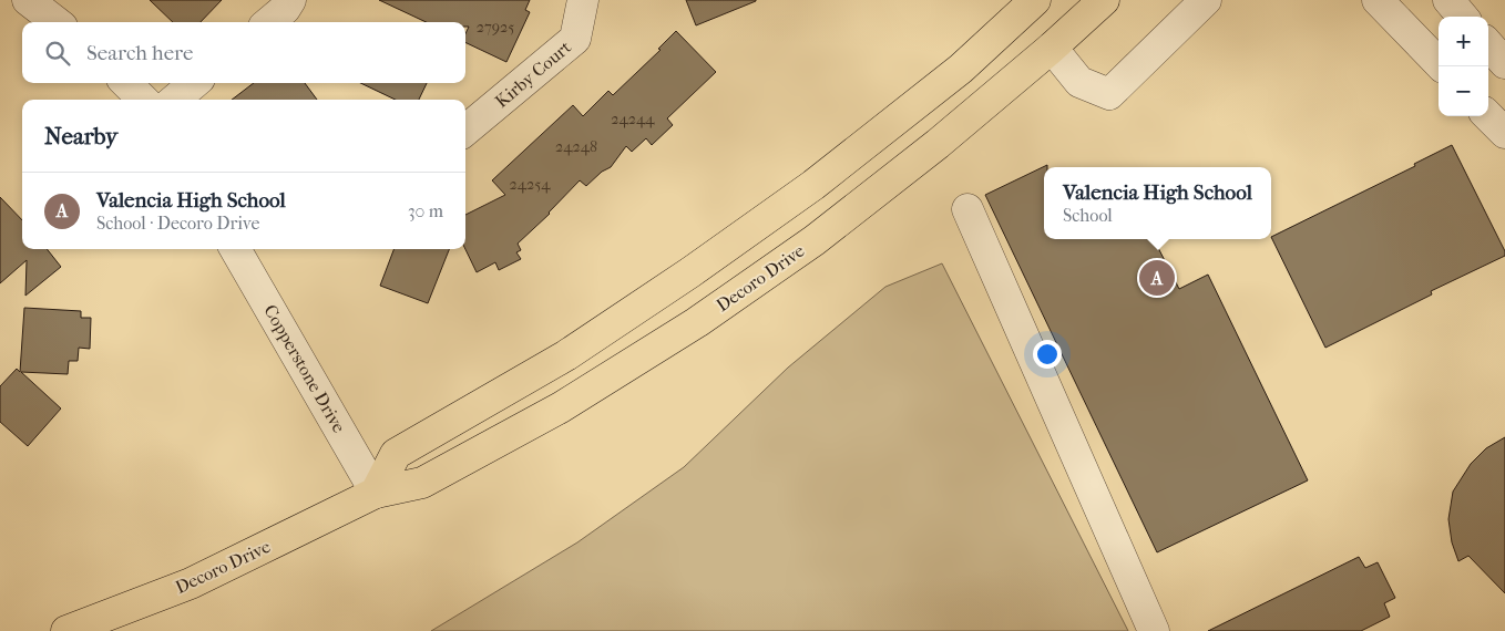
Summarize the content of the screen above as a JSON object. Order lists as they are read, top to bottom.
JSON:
{
  "streets": {
    "main road": ["Decoro Drive"],
    "street": ["Kirby Court", "Copperstone Drive"]
  },
  "crossings": [
    ["Decoro Drive", "Copperstone Drive"]
  ],
  "house_numbers": [
    "27925",
    "24244",
    "24248",
    "24254"
  ],
  "page": {
    "map_buttons": ["+", "−"],
    "search": "Search here",
    "heading": "Nearby",
    "popup": ["Valencia High School", "School"],
    "list": [
      {
        "mark": "A",
        "name": "Valencia High School",
        "note": "School · Decoro Drive",
        "value": "30 m"
      }
    ],
    "pins": "A"
  }
}
